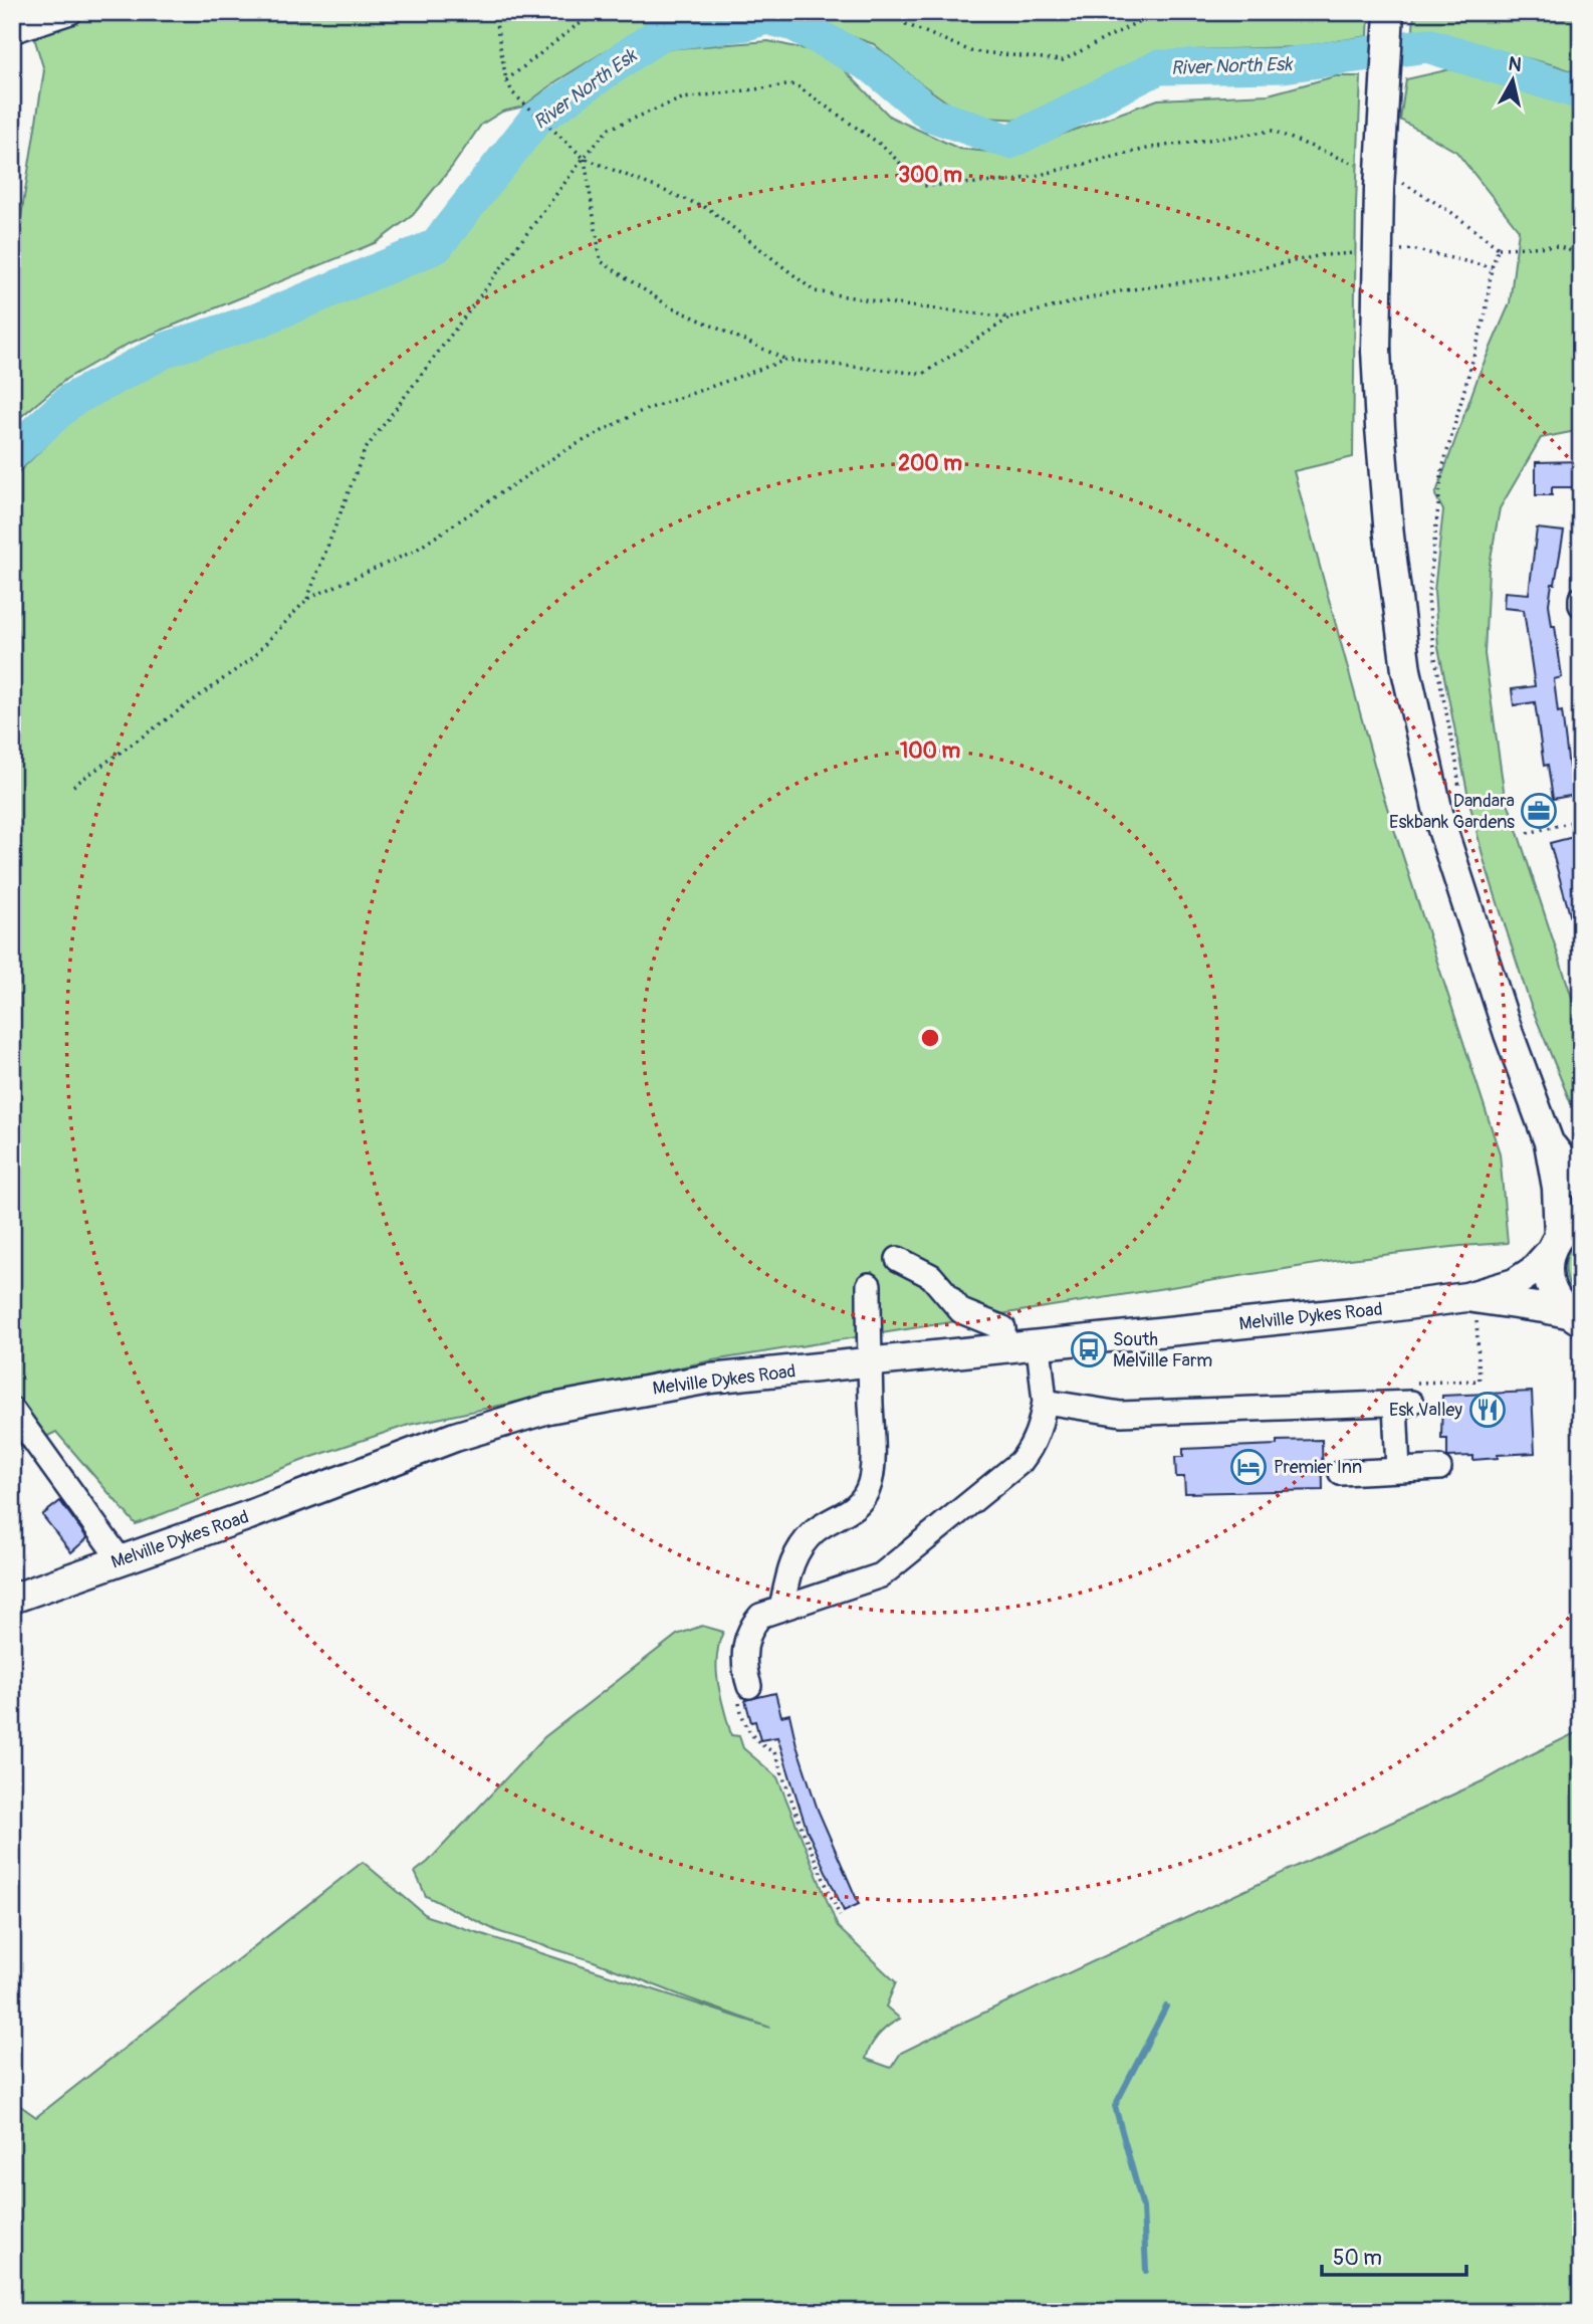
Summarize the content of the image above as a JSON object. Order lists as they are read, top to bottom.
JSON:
{
  "streets": {
    "main road": ["Melville Dykes Road"]
  },
  "water": ["River North Esk"],
  "places": {
    "office": ["Dandara Eskbank Gardens"],
    "bus stop": ["South Melville Farm"],
    "restaurant": ["Esk Valley"],
    "hotel": ["Premier Inn"]
  },
  "scale_bar": "50 m",
  "north": "top",
  "rings": ["300 m", "200 m", "100 m"]
}
